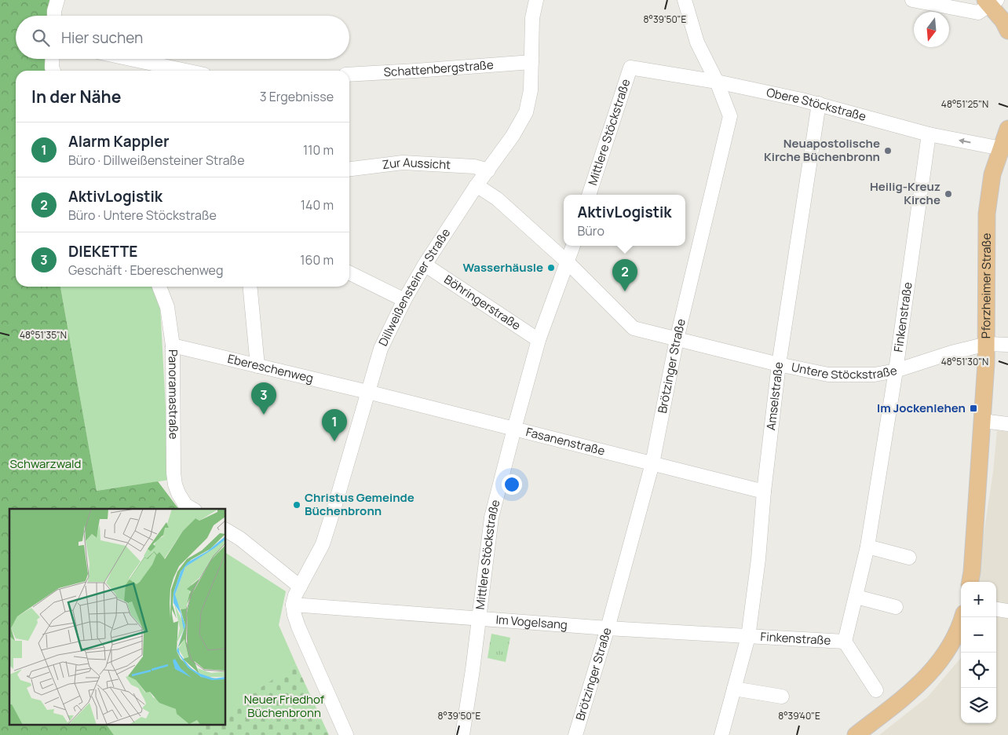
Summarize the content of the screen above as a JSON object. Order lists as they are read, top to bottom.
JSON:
{
  "streets": {
    "main road": ["Pforzheimer Straße"],
    "street": [
      "Schattenbergstraße",
      "Obere Stöckstraße",
      "Mittlere Stöckstraße",
      "Zur Aussicht",
      "Dillweißensteiner Straße",
      "Böhringerstraße",
      "Finkenstraße",
      "Brötzinger Straße",
      "Untere Stöckstraße",
      "Ebereschenweg",
      "Panoramastraße",
      "Amselstraße",
      "Fasanenstraße",
      "Im Vogelsang"
    ]
  },
  "crossings": [
    ["Schattenbergstraße", "Dillweißensteiner Straße"],
    ["Obere Stöckstraße", "Mittlere Stöckstraße"],
    ["Obere Stöckstraße", "Pforzheimer Straße"],
    ["Obere Stöckstraße", "Finkenstraße"],
    ["Obere Stöckstraße", "Brötzinger Straße"],
    ["Obere Stöckstraße", "Amselstraße"],
    ["Mittlere Stöckstraße", "Böhringerstraße"],
    ["Mittlere Stöckstraße", "Untere Stöckstraße"],
    ["Mittlere Stöckstraße", "Fasanenstraße"],
    ["Mittlere Stöckstraße", "Im Vogelsang"],
    ["Zur Aussicht", "Dillweißensteiner Straße"],
    ["Pforzheimer Straße", "Untere Stöckstraße"],
    ["Dillweißensteiner Straße", "Böhringerstraße"],
    ["Dillweißensteiner Straße", "Untere Stöckstraße"],
    ["Dillweißensteiner Straße", "Ebereschenweg"],
    ["Dillweißensteiner Straße", "Fasanenstraße"],
    ["Dillweißensteiner Straße", "Im Vogelsang"],
    ["Finkenstraße", "Untere Stöckstraße"],
    ["Finkenstraße", "Amselstraße"],
    ["Finkenstraße", "Im Vogelsang"],
    ["Brötzinger Straße", "Untere Stöckstraße"],
    ["Brötzinger Straße", "Fasanenstraße"],
    ["Brötzinger Straße", "Im Vogelsang"],
    ["Untere Stöckstraße", "Amselstraße"],
    ["Ebereschenweg", "Panoramastraße"],
    ["Ebereschenweg", "Fasanenstraße"],
    ["Amselstraße", "Fasanenstraße"],
    ["Amselstraße", "Im Vogelsang"]
  ],
  "parks": ["Schwarzwald", "Neuer Friedhof Büchenbronn"],
  "places": {
    "other": [
      "Neuapostolische Kirche Büchenbronn",
      "Heilig-Kreuz Kirche",
      "Wasserhäusle",
      "Christus Gemeinde Büchenbronn"
    ],
    "transit": ["Im Jockenlehen"]
  },
  "north": "bottom",
  "page": {
    "search": "Hier suchen",
    "heading": ["In der Nähe", "3 Ergebnisse"],
    "list": [
      {
        "mark": "1",
        "name": "Alarm Kappler",
        "note": "Büro · Dillweißensteiner Straße",
        "value": "110 m"
      },
      {
        "mark": "2",
        "name": "AktivLogistik",
        "note": "Büro · Untere Stöckstraße",
        "value": "140 m"
      },
      {
        "mark": "3",
        "name": "DIEKETTE",
        "note": "Geschäft · Ebereschenweg",
        "value": "160 m"
      }
    ],
    "popup": ["AktivLogistik", "Büro"],
    "pins": ["2", "3", "1"],
    "map_buttons": ["+", "−"]
  },
  "coordinates": [
    "8°39'50\"E",
    "48°51'25\"N",
    "48°51'35\"N",
    "48°51'30\"N",
    "8°39'40\"E"
  ]
}
